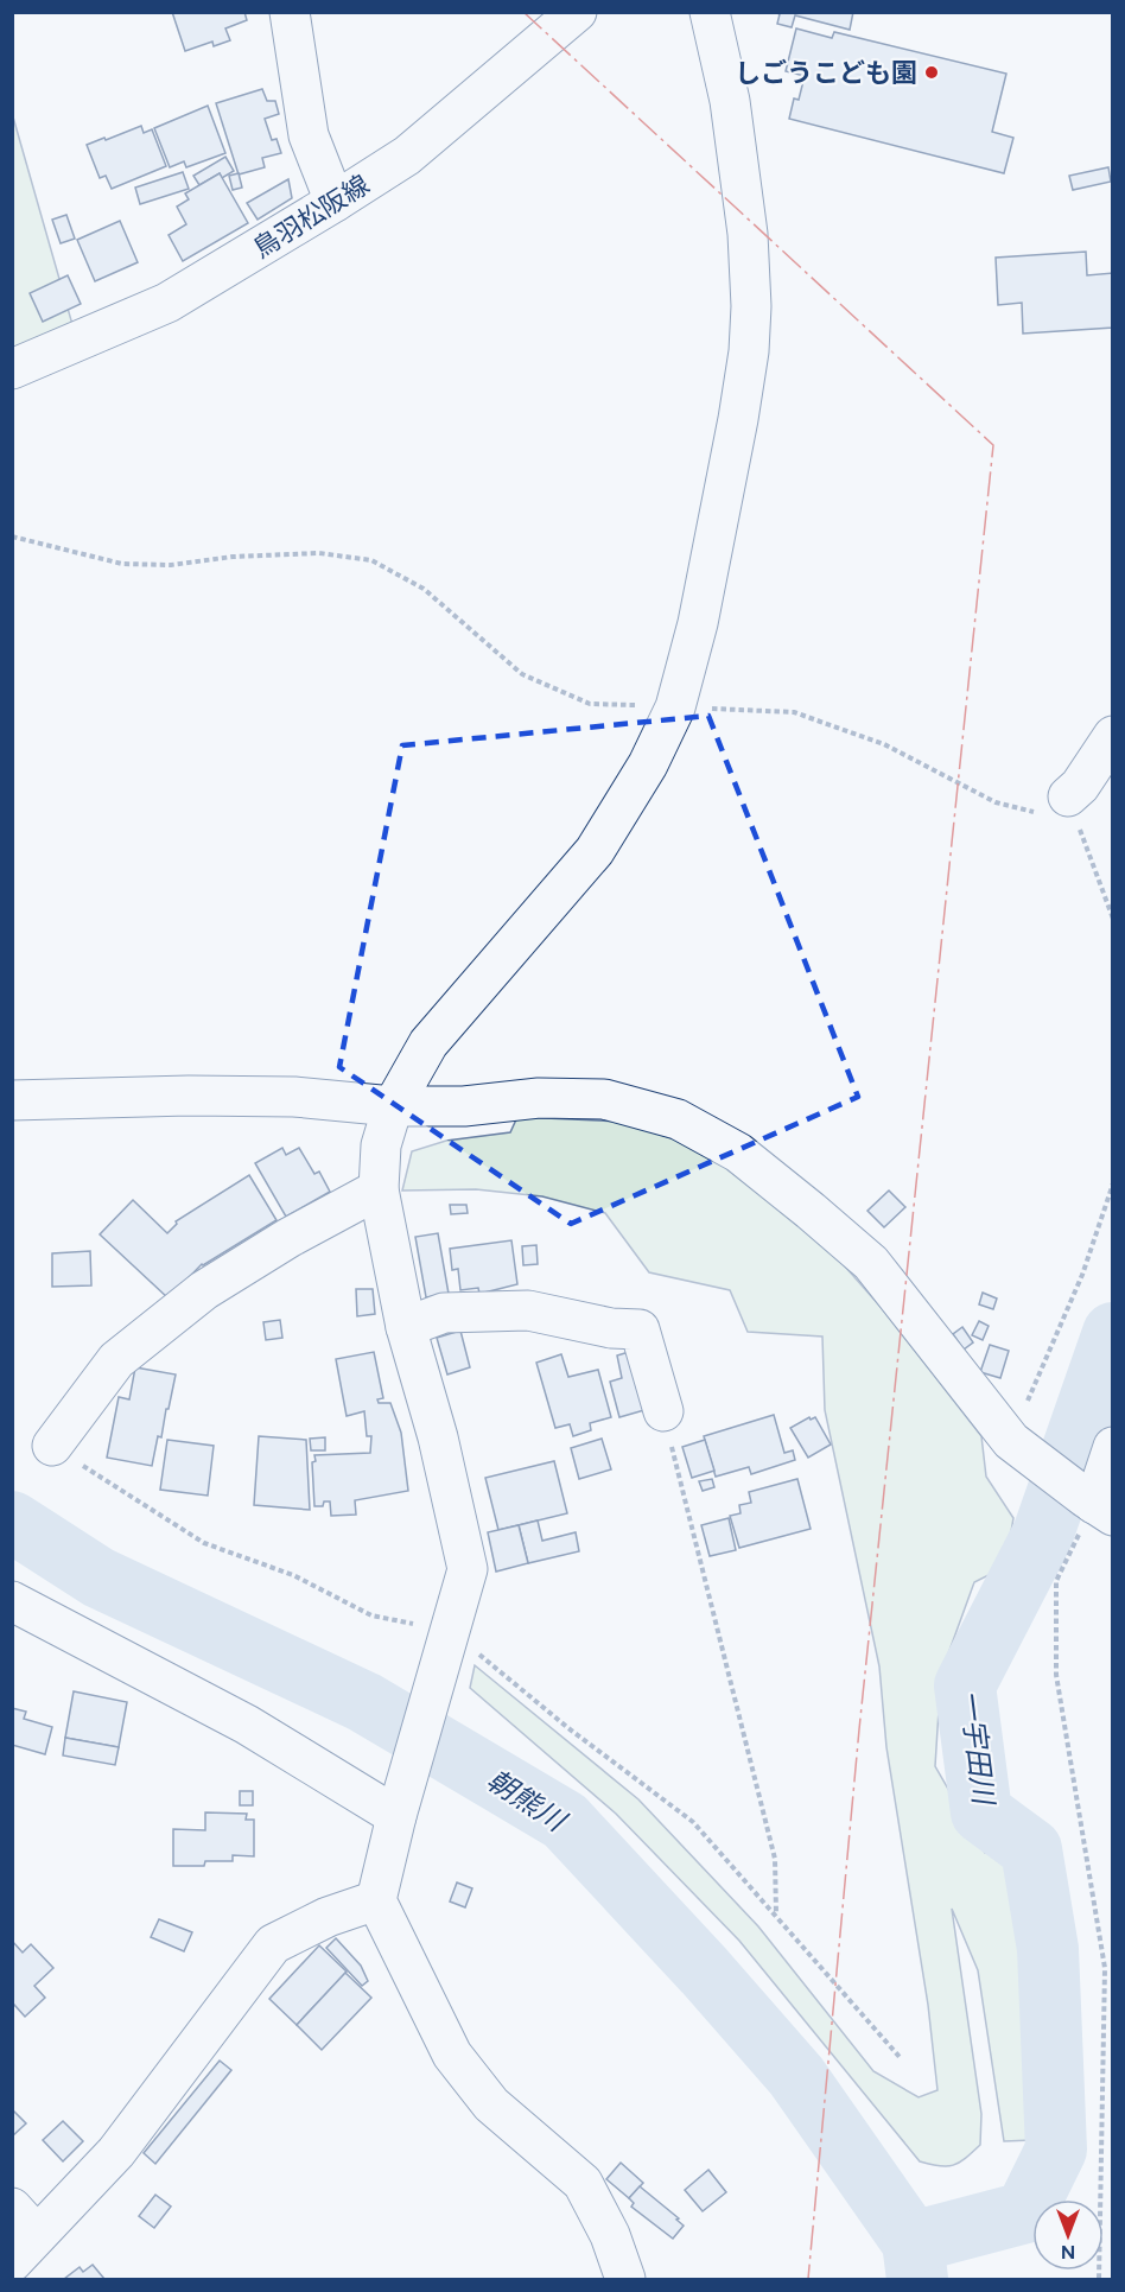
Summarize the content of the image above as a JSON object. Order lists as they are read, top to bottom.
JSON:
{
  "streets": {
    "street": ["鳥羽松阪線"]
  },
  "water": ["一宇田川", "朝熊川"],
  "places": ["しごうこども園"],
  "north": "bottom"
}
